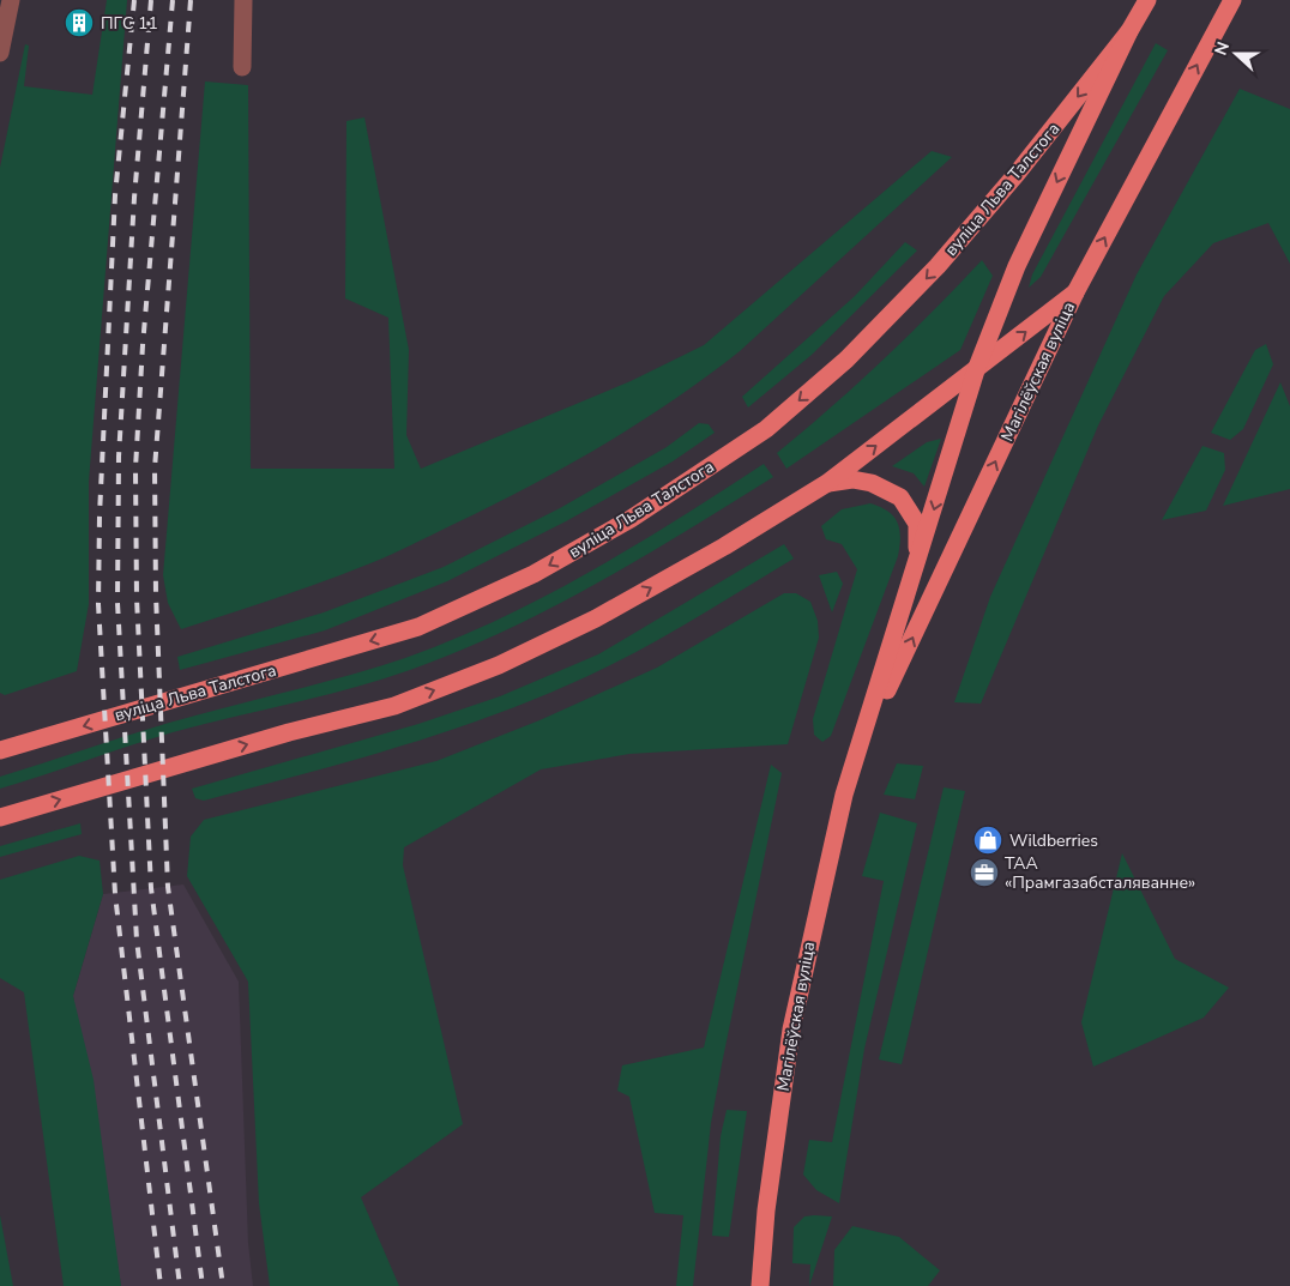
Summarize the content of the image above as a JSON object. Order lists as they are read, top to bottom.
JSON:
{
  "streets": {
    "main road": ["вуліца Льва Талстога", "Магілёўская вуліца"]
  },
  "crossings": [
    ["вуліца Льва Талстога", "Магілёўская вуліца"]
  ],
  "places": {
    "building": ["ПГС 11"],
    "shop": ["Wildberries"],
    "office": ["ТАА «Прамгазабсталяванне»"]
  },
  "north": "left"
}
